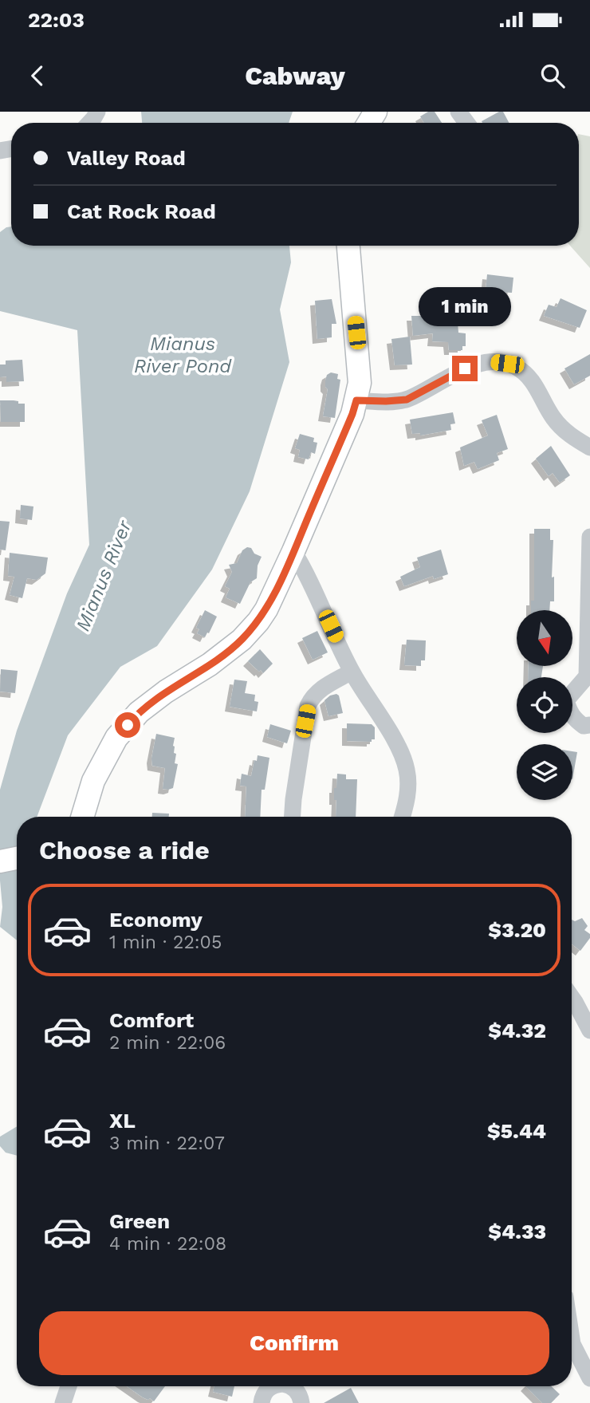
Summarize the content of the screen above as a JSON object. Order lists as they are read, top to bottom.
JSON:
{
  "water": ["Mianus River Pond", "Mianus River"],
  "north": "bottom",
  "page": {
    "status": "22:03",
    "header": "Cabway",
    "banner": ["Valley Road", "Cat Rock Road"],
    "bubble": "1 min",
    "heading": "Choose a ride",
    "list": [
      {
        "name": "Economy",
        "note": "1 min · 22:05",
        "value": "$3.20"
      },
      {
        "name": "Comfort",
        "note": "2 min · 22:06",
        "value": "$4.32"
      },
      {
        "name": "XL",
        "note": "3 min · 22:07",
        "value": "$5.44"
      },
      {
        "name": "Green",
        "note": "4 min · 22:08",
        "value": "$4.33"
      }
    ],
    "buttons": "Confirm"
  }
}
